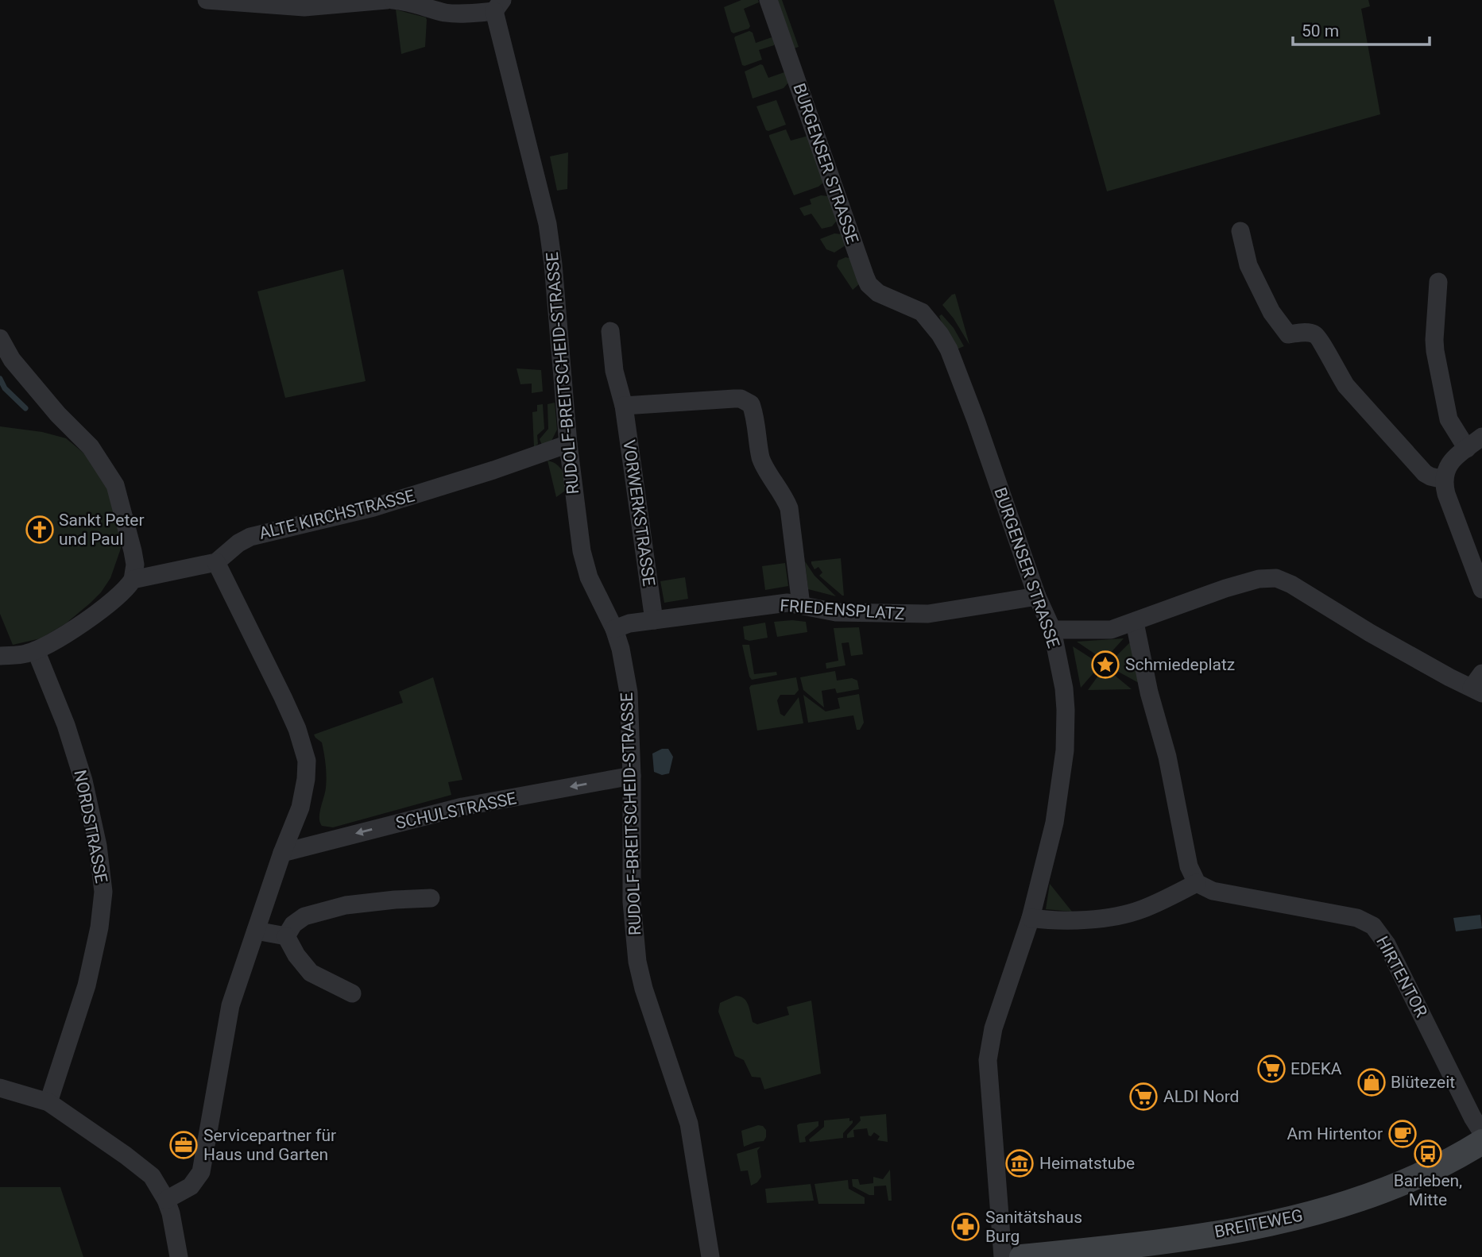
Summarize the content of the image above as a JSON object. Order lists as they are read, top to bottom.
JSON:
{
  "streets": {
    "street": [
      "BURGENSER STRASSE",
      "RUDOLF-BREITSCHEID-STRASSE",
      "VORWERKSTRASSE",
      "ALTE KIRCHSTRASSE",
      "FRIEDENSPLATZ",
      "SCHULSTRASSE",
      "NORDSTRASSE",
      "HIRTENTOR",
      "BREITEWEG"
    ]
  },
  "crossings": [
    ["BURGENSER STRASSE", "FRIEDENSPLATZ"],
    ["RUDOLF-BREITSCHEID-STRASSE", "ALTE KIRCHSTRASSE"],
    ["RUDOLF-BREITSCHEID-STRASSE", "FRIEDENSPLATZ"],
    ["RUDOLF-BREITSCHEID-STRASSE", "SCHULSTRASSE"],
    ["VORWERKSTRASSE", "FRIEDENSPLATZ"]
  ],
  "places": {
    "church": ["Sankt Peter und Paul"],
    "place": ["Schmiedeplatz"],
    "supermarket": ["EDEKA", "ALDI Nord"],
    "shop": ["Blütezeit"],
    "cafe": ["Am Hirtentor"],
    "office": ["Servicepartner für Haus und Garten"],
    "bus stop": ["Barleben, Mitte"],
    "museum": ["Heimatstube"],
    "pharmacy": ["Sanitätshaus Burg"]
  },
  "scale_bar": "50 m"
}
